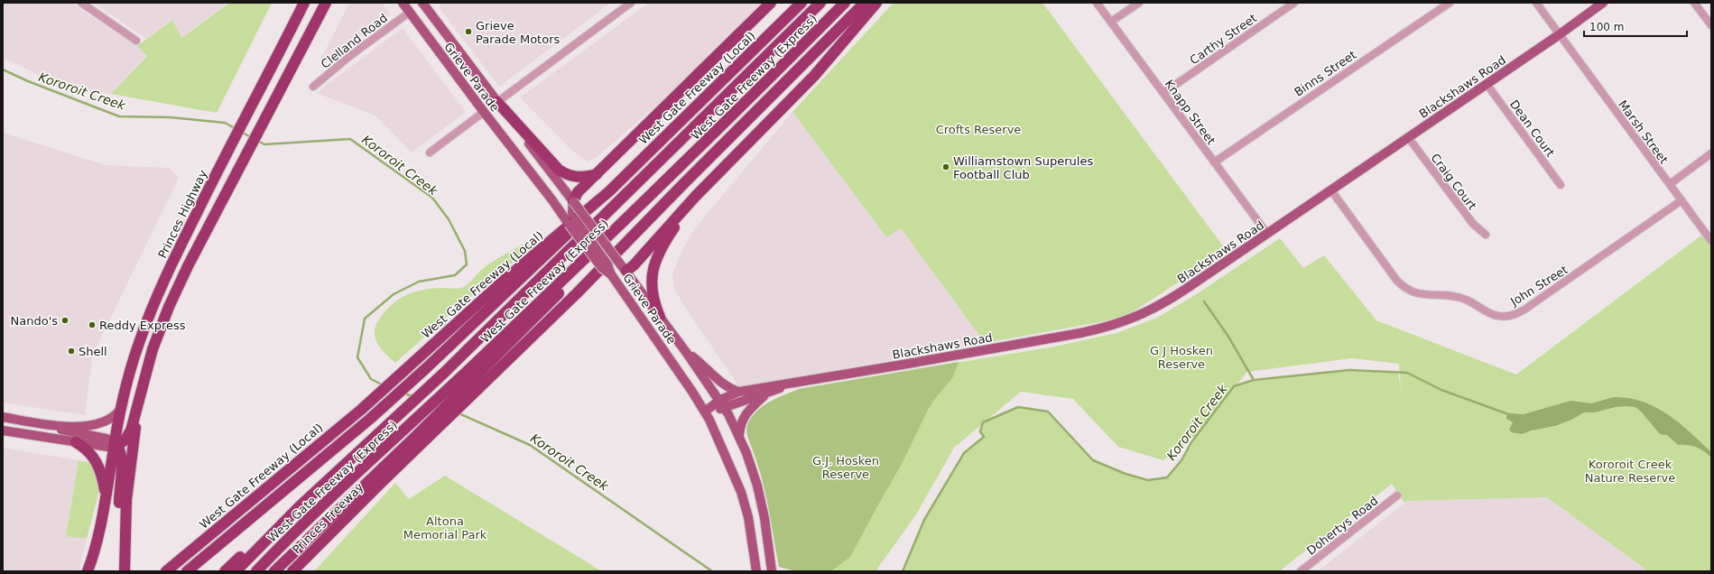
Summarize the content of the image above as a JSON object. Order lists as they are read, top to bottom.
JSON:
{
  "streets": {
    "highway": [
      "West Gate Freeway (Express)",
      "West Gate Freeway (Local)",
      "Princes Highway",
      "Princes Freeway"
    ],
    "main road": ["Grieve Parade", "Blackshaws Road"],
    "street": [
      "Carthy Street",
      "Clelland Road",
      "Binns Street",
      "Knapp Street",
      "Dean Court",
      "Marsh Street",
      "Craig Court",
      "John Street",
      "Dohertys Road"
    ]
  },
  "crossings": [
    ["Carthy Street", "Knapp Street"],
    ["Clelland Road", "Grieve Parade"],
    ["Binns Street", "Knapp Street"],
    ["Grieve Parade", "Blackshaws Road"],
    ["Blackshaws Road", "Knapp Street"],
    ["Blackshaws Road", "Dean Court"],
    ["Blackshaws Road", "Marsh Street"],
    ["Blackshaws Road", "Craig Court"],
    ["Blackshaws Road", "John Street"],
    ["Marsh Street", "John Street"]
  ],
  "water": ["Kororoit Creek"],
  "parks": [
    "Crofts Reserve",
    "G J Hosken Reserve",
    "G.J. Hosken Reserve",
    "Kororoit Creek Nature Reserve",
    "Altona Memorial Park"
  ],
  "places": [
    "Grieve Parade Motors",
    "Williamstown Superules Football Club",
    "Nando's",
    "Reddy Express",
    "Shell"
  ],
  "scale_bar": "100 m"
}
